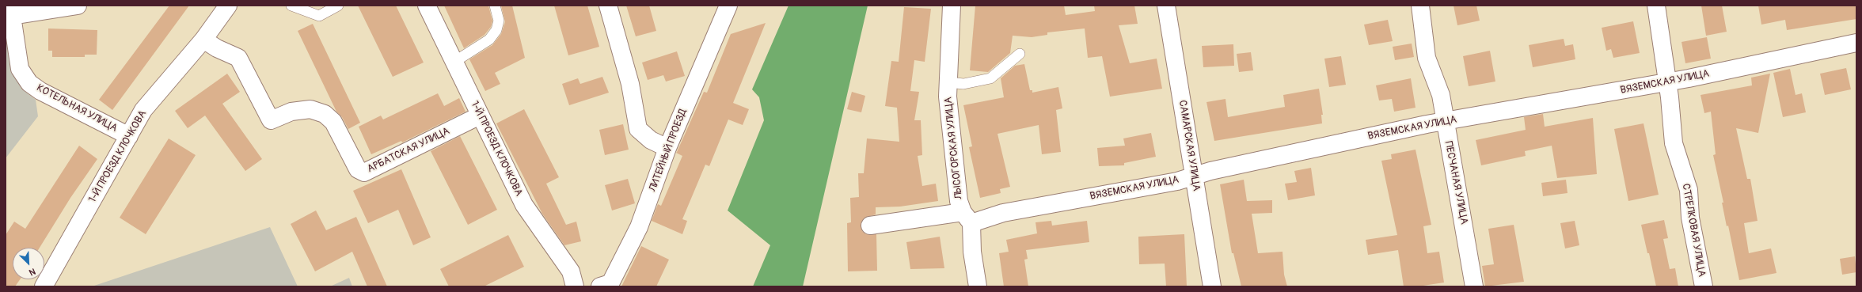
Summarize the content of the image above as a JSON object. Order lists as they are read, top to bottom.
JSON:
{
  "streets": {
    "street": [
      "ВЯЗЕМСКАЯ УЛИЦА",
      "КОТЕЛЬНАЯ УЛИЦА",
      "САМАРСКАЯ УЛИЦА",
      "ЛЫСОГОРСКАЯ УЛИЦА",
      "1-Й ПРОЕЗД КЛОЧКОВА",
      "АРБАТСКАЯ УЛИЦА",
      "ЛИТЕЙНЫЙ ПРОЕЗД",
      "ПЕСЧАНАЯ УЛИЦА",
      "СТРЕЛКОВАЯ УЛИЦА"
    ]
  },
  "crossings": [
    ["ВЯЗЕМСКАЯ УЛИЦА", "САМАРСКАЯ УЛИЦА"],
    ["ВЯЗЕМСКАЯ УЛИЦА", "ЛЫСОГОРСКАЯ УЛИЦА"],
    ["ВЯЗЕМСКАЯ УЛИЦА", "ПЕСЧАНАЯ УЛИЦА"],
    ["ВЯЗЕМСКАЯ УЛИЦА", "СТРЕЛКОВАЯ УЛИЦА"],
    ["КОТЕЛЬНАЯ УЛИЦА", "1-Й ПРОЕЗД КЛОЧКОВА"],
    ["1-Й ПРОЕЗД КЛОЧКОВА", "АРБАТСКАЯ УЛИЦА"]
  ],
  "north": "bottom right"
}
